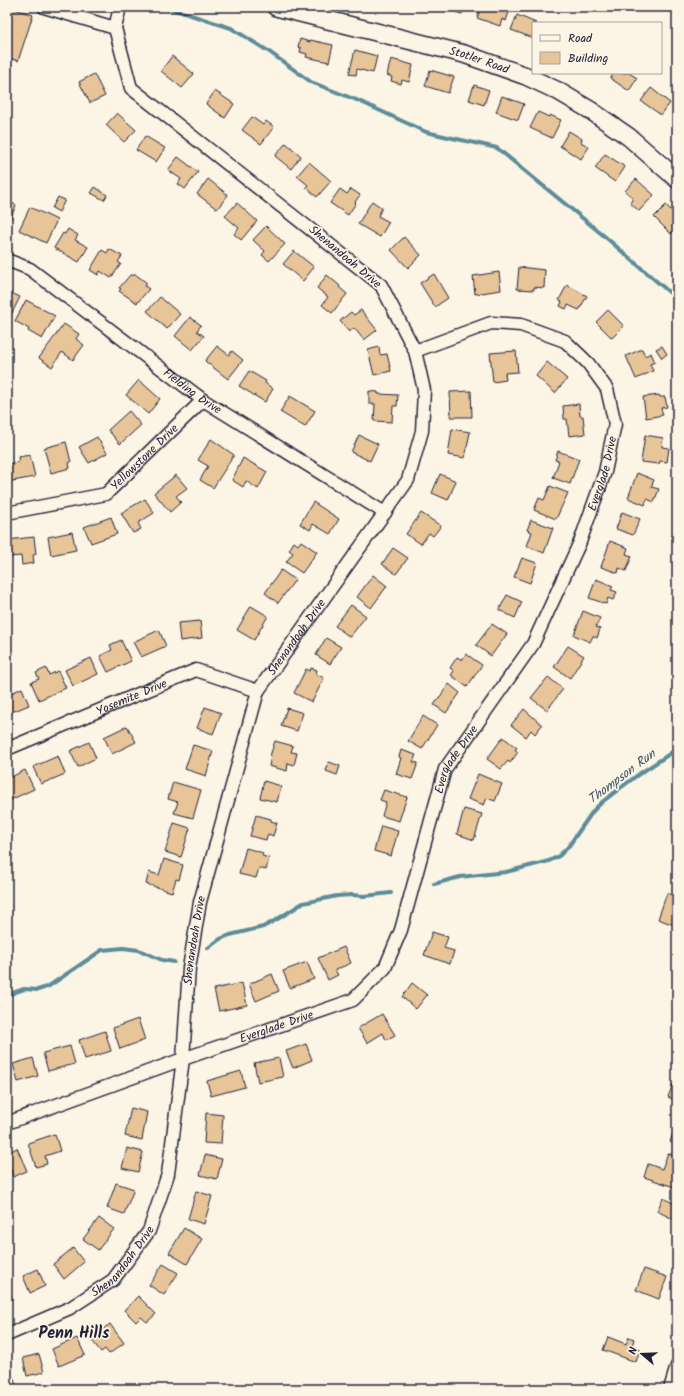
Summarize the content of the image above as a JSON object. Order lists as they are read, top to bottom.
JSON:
{
  "streets": {
    "street": [
      "Stotler Road",
      "Shenandoah Drive",
      "Fielding Drive",
      "Yellowstone Drive",
      "Everglade Drive",
      "Yosemite Drive"
    ]
  },
  "crossings": [
    ["Shenandoah Drive", "Fielding Drive"],
    ["Shenandoah Drive", "Everglade Drive"],
    ["Shenandoah Drive", "Yosemite Drive"],
    ["Fielding Drive", "Yellowstone Drive"]
  ],
  "districts": ["Penn Hills"],
  "water": ["Thompson Run"],
  "legend": ["Road", "Building"],
  "north": "left"
}
